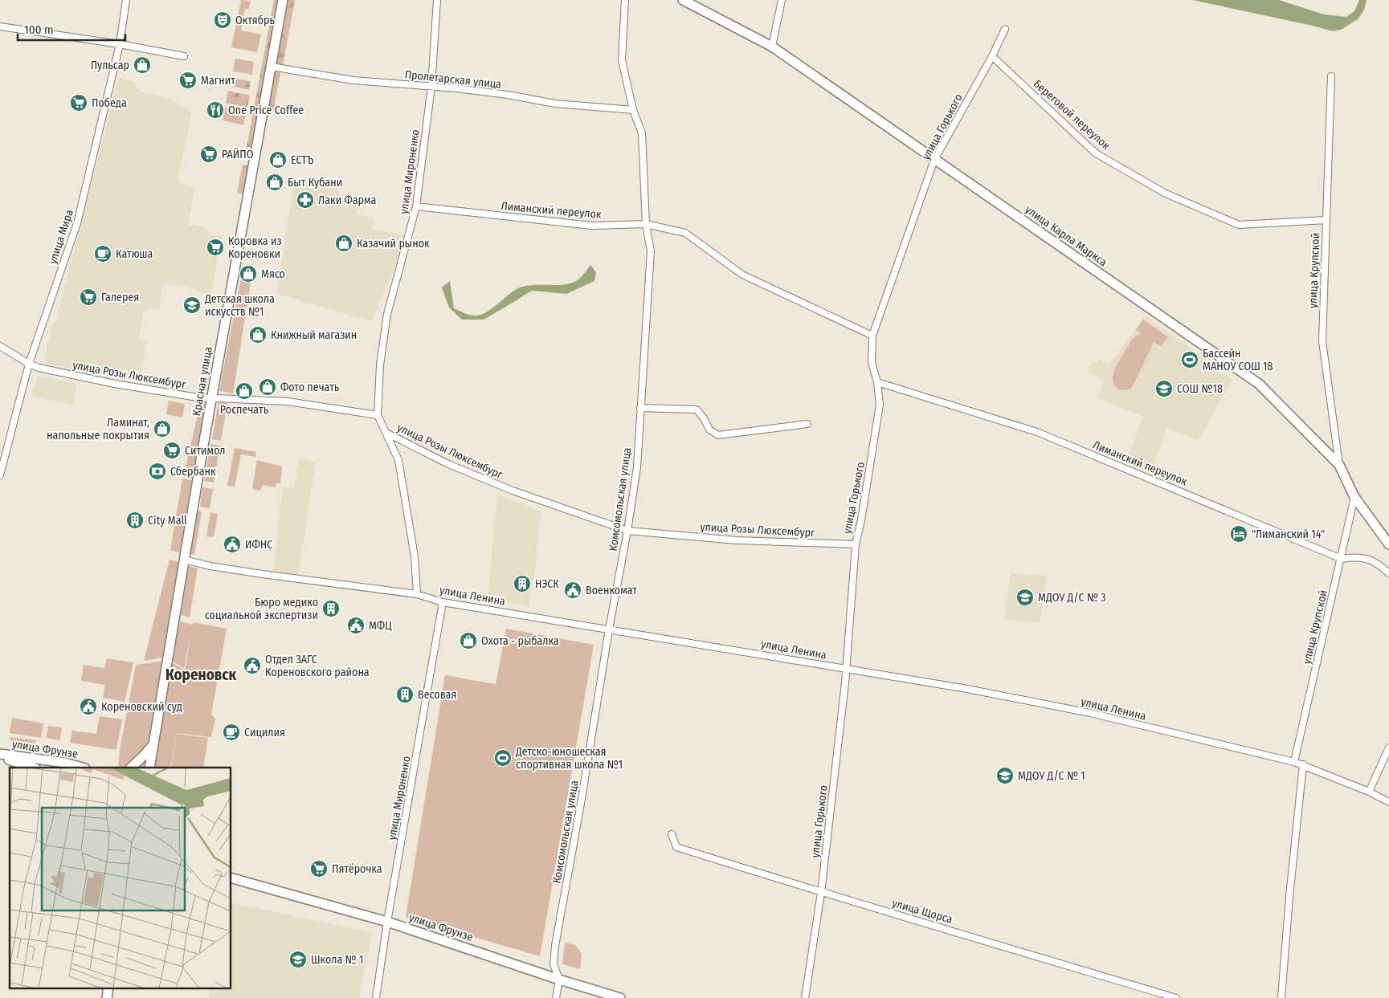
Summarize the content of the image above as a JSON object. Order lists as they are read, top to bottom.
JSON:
{
  "streets": {
    "main road": ["улица Карла Маркса", "Красная улица", "улица Фрунзе"],
    "street": [
      "Пролетарская улица",
      "Береговой переулок",
      "улица Горького",
      "улица Мироненко",
      "Лиманский переулок",
      "улица Мира",
      "улица Крупской",
      "улица Розы Люксембург",
      "Комсомольская улица",
      "улица Ленина",
      "улица Щорса"
    ]
  },
  "crossings": [
    ["Пролетарская улица", "улица Мироненко"],
    ["Пролетарская улица", "Красная улица"],
    ["Пролетарская улица", "Комсомольская улица"],
    ["Береговой переулок", "улица Горького"],
    ["Береговой переулок", "улица Крупской"],
    ["улица Горького", "Лиманский переулок"],
    ["улица Горького", "улица Карла Маркса"],
    ["улица Горького", "улица Розы Люксембург"],
    ["улица Горького", "улица Ленина"],
    ["улица Горького", "улица Щорса"],
    ["улица Мироненко", "Лиманский переулок"],
    ["улица Мироненко", "улица Розы Люксембург"],
    ["улица Мироненко", "улица Ленина"],
    ["улица Мироненко", "улица Фрунзе"],
    ["Лиманский переулок", "улица Крупской"],
    ["Лиманский переулок", "Комсомольская улица"],
    ["улица Карла Маркса", "улица Крупской"],
    ["улица Мира", "улица Розы Люксембург"],
    ["улица Крупской", "улица Ленина"],
    ["улица Розы Люксембург", "Красная улица"],
    ["улица Розы Люксембург", "Комсомольская улица"],
    ["Красная улица", "улица Ленина"],
    ["Комсомольская улица", "улица Ленина"],
    ["Комсомольская улица", "улица Фрунзе"]
  ],
  "districts": ["Кореновск"],
  "places": {
    "theatre": ["Октябрь"],
    "shop": [
      "Пульсар",
      "ЕСТЪ",
      "Быт Кубани",
      "Казачий рынок",
      "Мясо",
      "Книжный магазин",
      "Фото печать",
      "Роспечать",
      "Ламинат, напольные покрытия",
      "Охота - рыбалка"
    ],
    "supermarket": [
      "Магнит",
      "Победа",
      "РАЙПО",
      "Коровка из Кореновки",
      "Галерея",
      "Ситимол",
      "Пятёрочка"
    ],
    "restaurant": ["One Price Coffee"],
    "pharmacy": ["Лаки Фарма"],
    "cafe": ["Катюша", "Сицилия"],
    "school or university": [
      "Детская школа искусств №1",
      "СОШ №18",
      "МДОУ Д/С № 3",
      "МДОУ Д/С № 1",
      "Школа № 1"
    ],
    "sports": ["Бассейн МАНОУ СОШ 18", "Детско-юношеская спортивная школа №1"],
    "bank": ["Сбербанк"],
    "building": [
      "City Mall",
      "НЭСК",
      "Бюро медико социальной экспертизи",
      "Весовая"
    ],
    "hotel": ["\"Лиманский 14\""],
    "public building": [
      "ИФНС",
      "Военкомат",
      "МФЦ",
      "Отдел ЗАГС Кореновского района",
      "Кореновский суд"
    ]
  },
  "scale_bar": "100 m"
}
